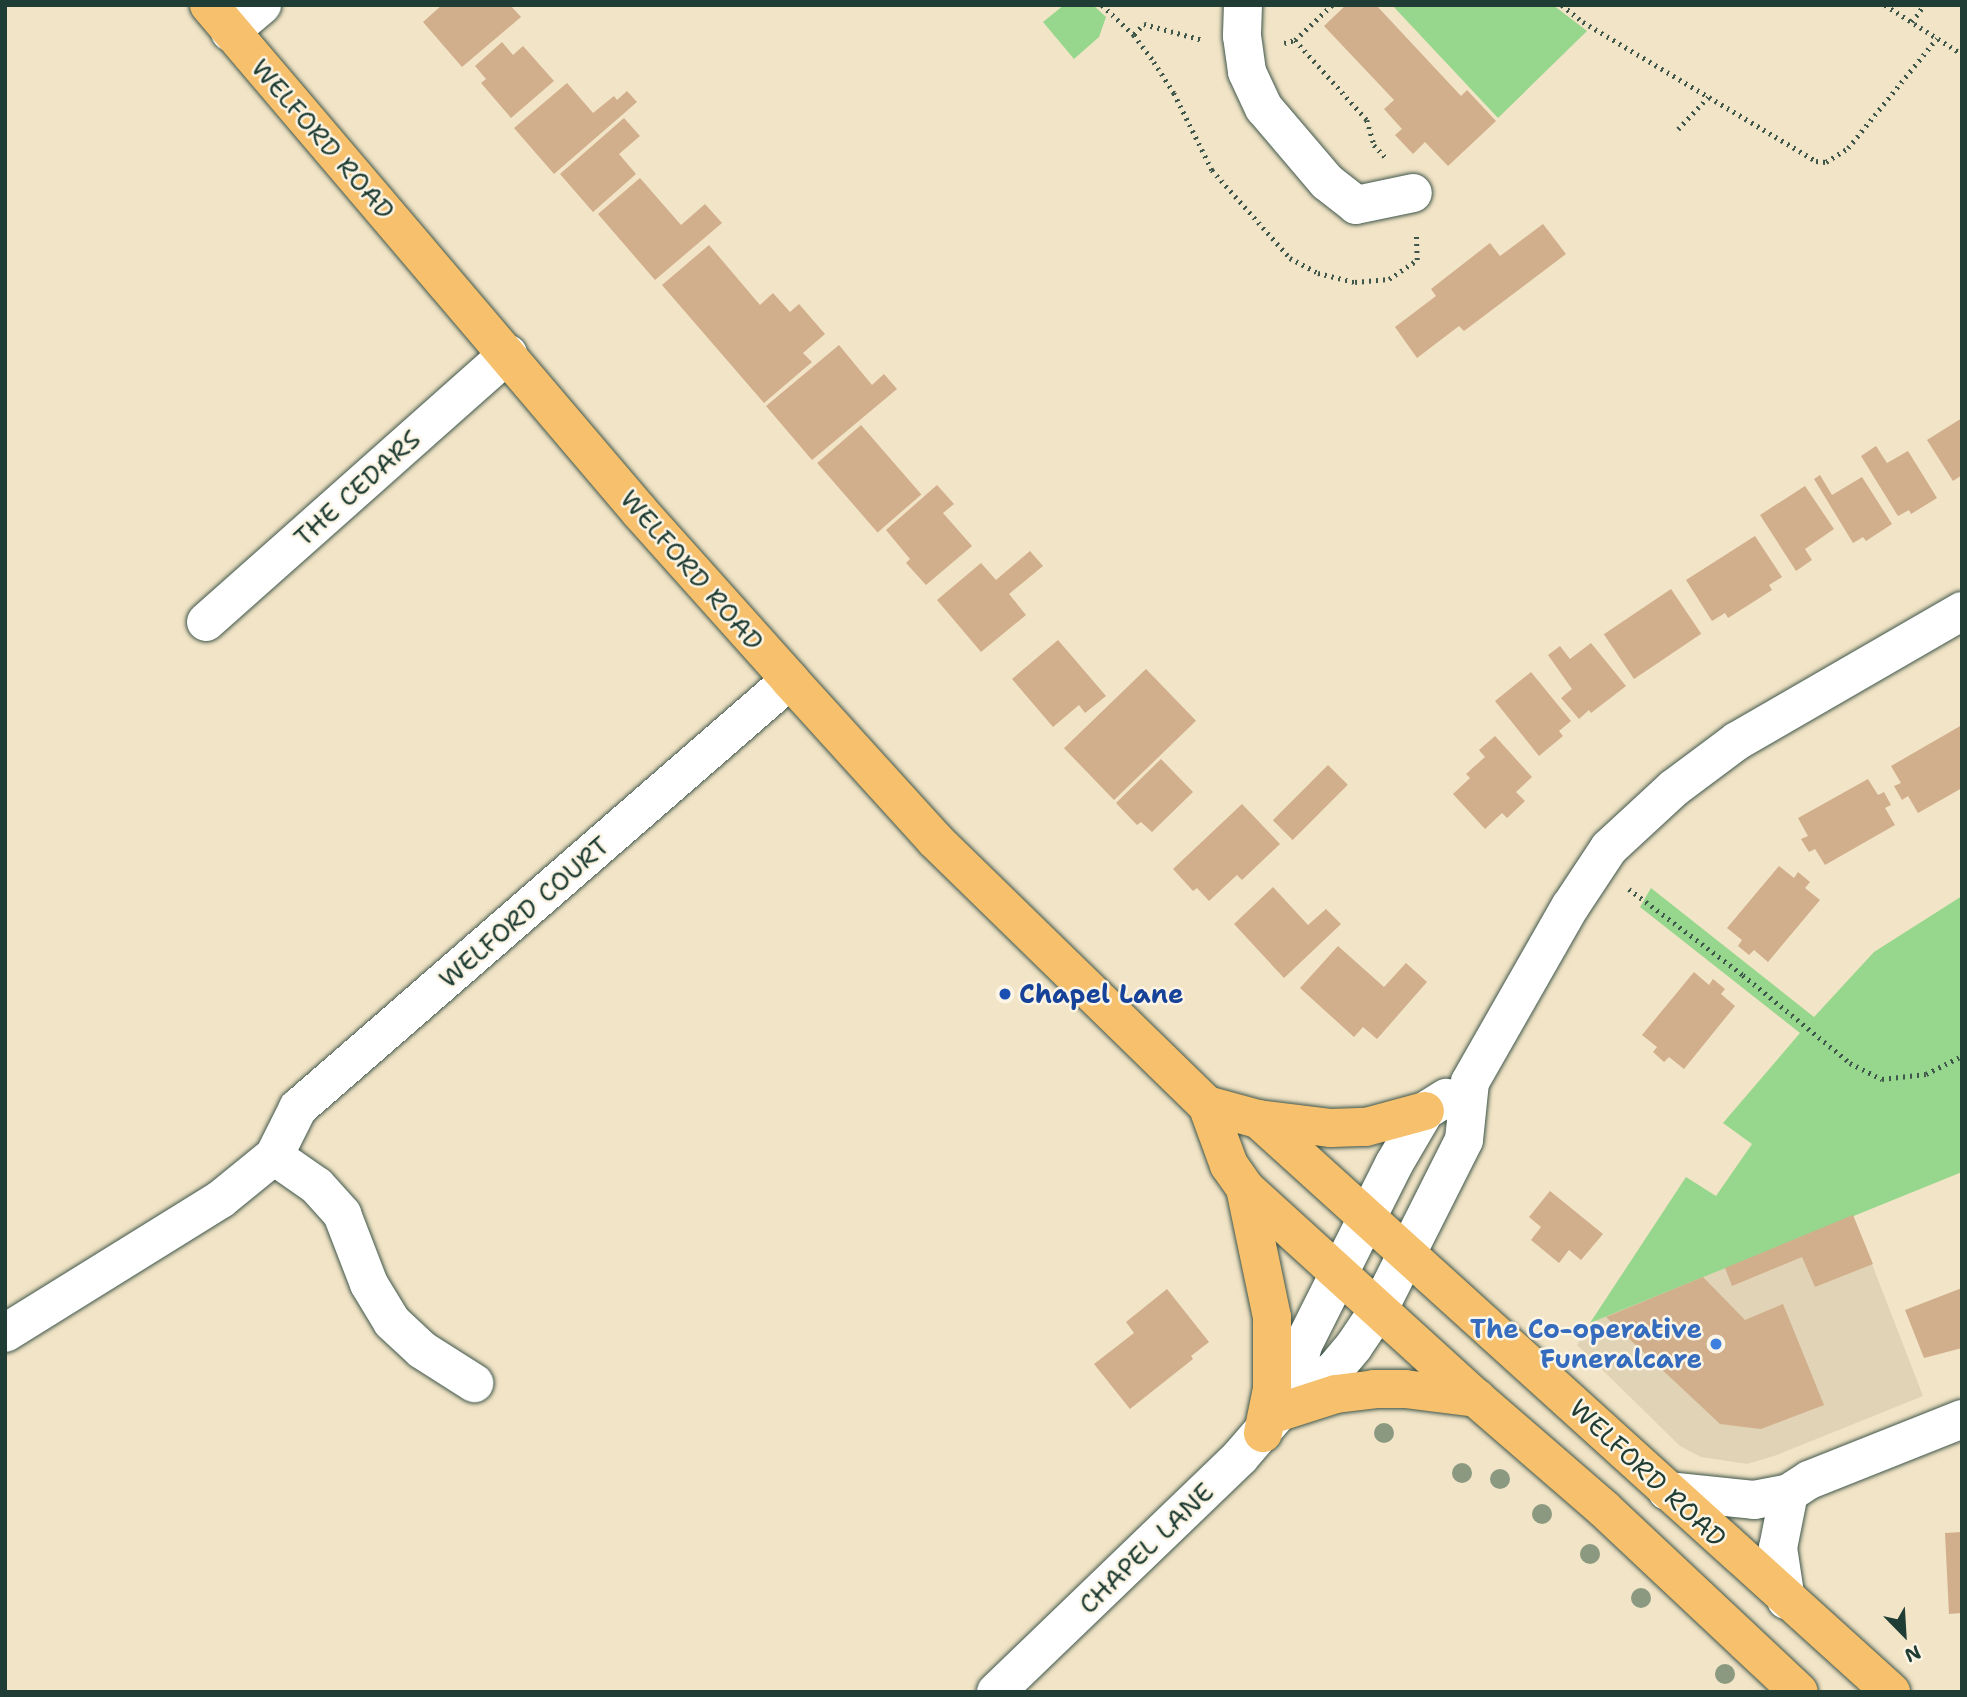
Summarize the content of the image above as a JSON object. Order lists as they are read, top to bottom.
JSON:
{
  "streets": {
    "main road": ["WELFORD ROAD"],
    "street": ["THE CEDARS", "WELFORD COURT", "CHAPEL LANE"]
  },
  "crossings": [
    ["WELFORD ROAD", "THE CEDARS"],
    ["WELFORD ROAD", "WELFORD COURT"],
    ["WELFORD ROAD", "CHAPEL LANE"]
  ],
  "places": ["Chapel Lane", "The Co-operative Funeralcare"],
  "north": "bottom right"
}
